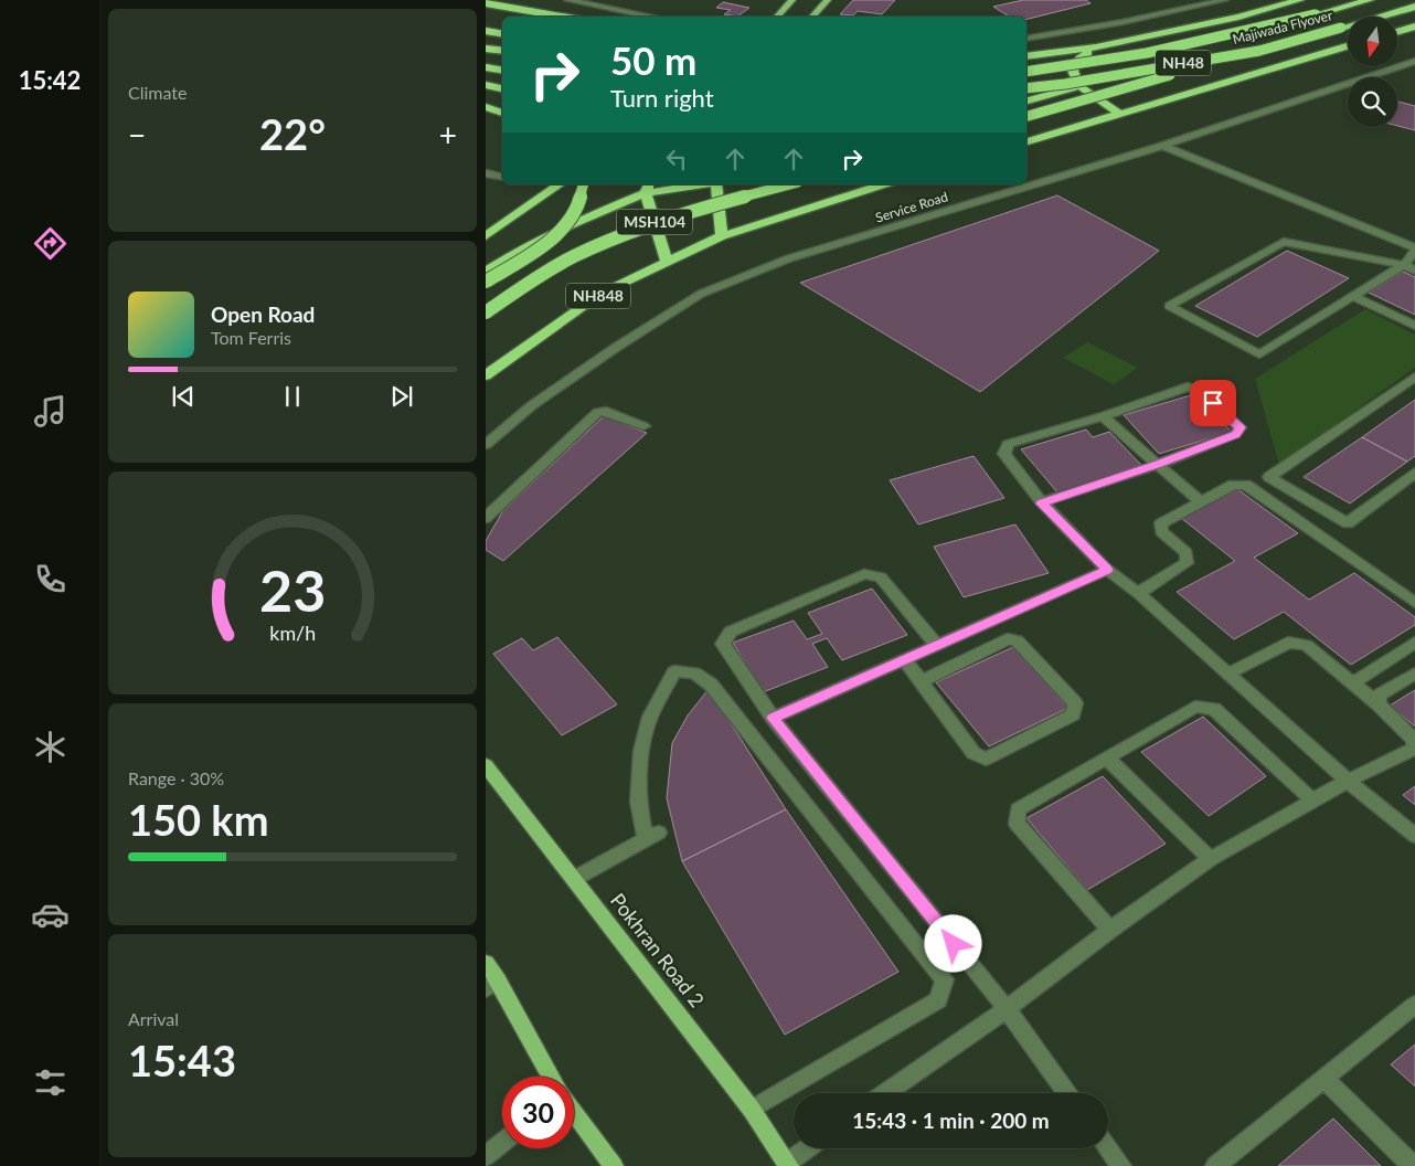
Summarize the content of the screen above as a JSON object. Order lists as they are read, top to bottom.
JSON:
{
  "streets": {
    "highway": [
      "Majiwada Flyover",
      "NH48",
      "MSH104",
      "NH848"
    ],
    "main road": ["Pokhran Road 2"],
    "street": ["Service Road"]
  },
  "crossings": [
    ["MSH104", "NH848"]
  ],
  "north": "bottom",
  "page": {
    "tabs": "15:42",
    "tile": [
      "Climate",
      ["Range · 30%", "150 km"],
      ["Arrival", "15:43"]
    ],
    "turn": ["50 m", "Turn right"],
    "heat": ["−", "22°", "+"],
    "song": ["Open Road", "Tom Ferris"],
    "limit": "30",
    "trip": "15:43 · 1 min · 200 m",
    "gauge": ["23", "km/h"]
  }
}
